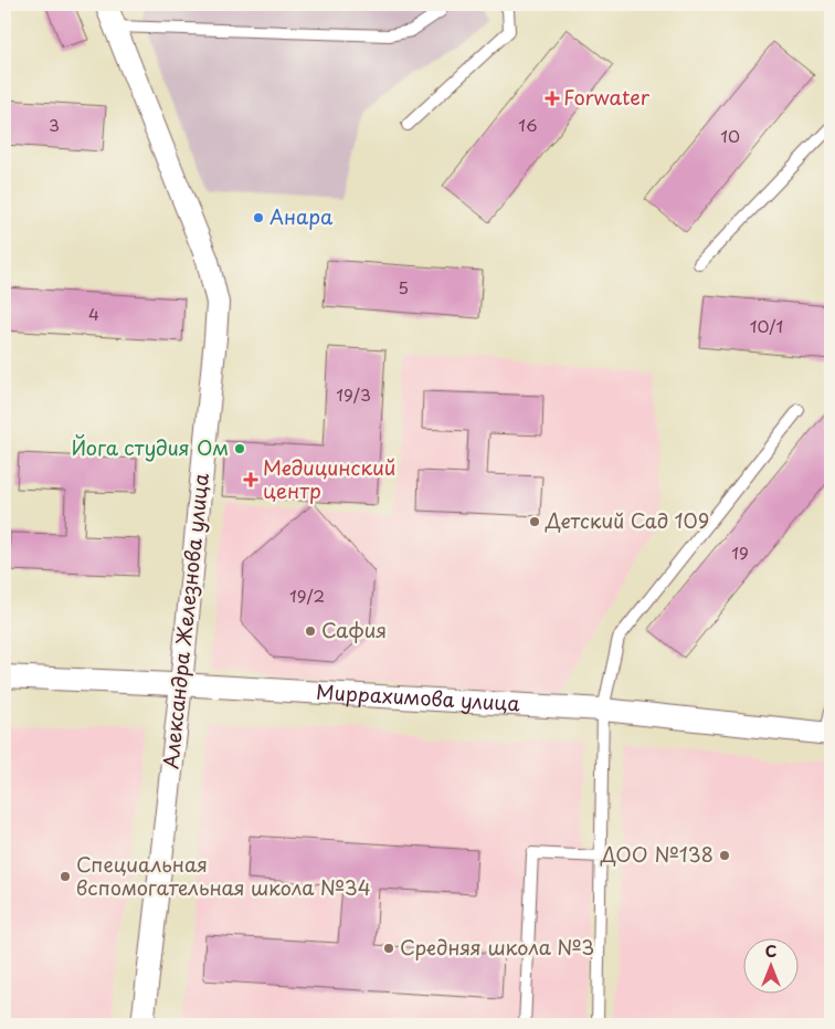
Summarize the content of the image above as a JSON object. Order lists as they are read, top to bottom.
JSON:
{
  "streets": {
    "street": ["Александра Железнова улица", "Миррахимова улица"]
  },
  "crossings": [
    ["Александра Железнова улица", "Миррахимова улица"]
  ],
  "places": {
    "health": ["Forwater", "Медицинский центр"],
    "other": [
      "Анара",
      "Йога студия Ом",
      "Детский Сад 109",
      "Сафия",
      "ДОО №138",
      "Специальная вспомогательная школа №34",
      "Средняя школа №3"
    ]
  },
  "house_numbers": [
    "3",
    "16",
    "10",
    "5",
    "4",
    "10/1",
    "19/3",
    "19",
    "19/2"
  ],
  "north": "top"
}
